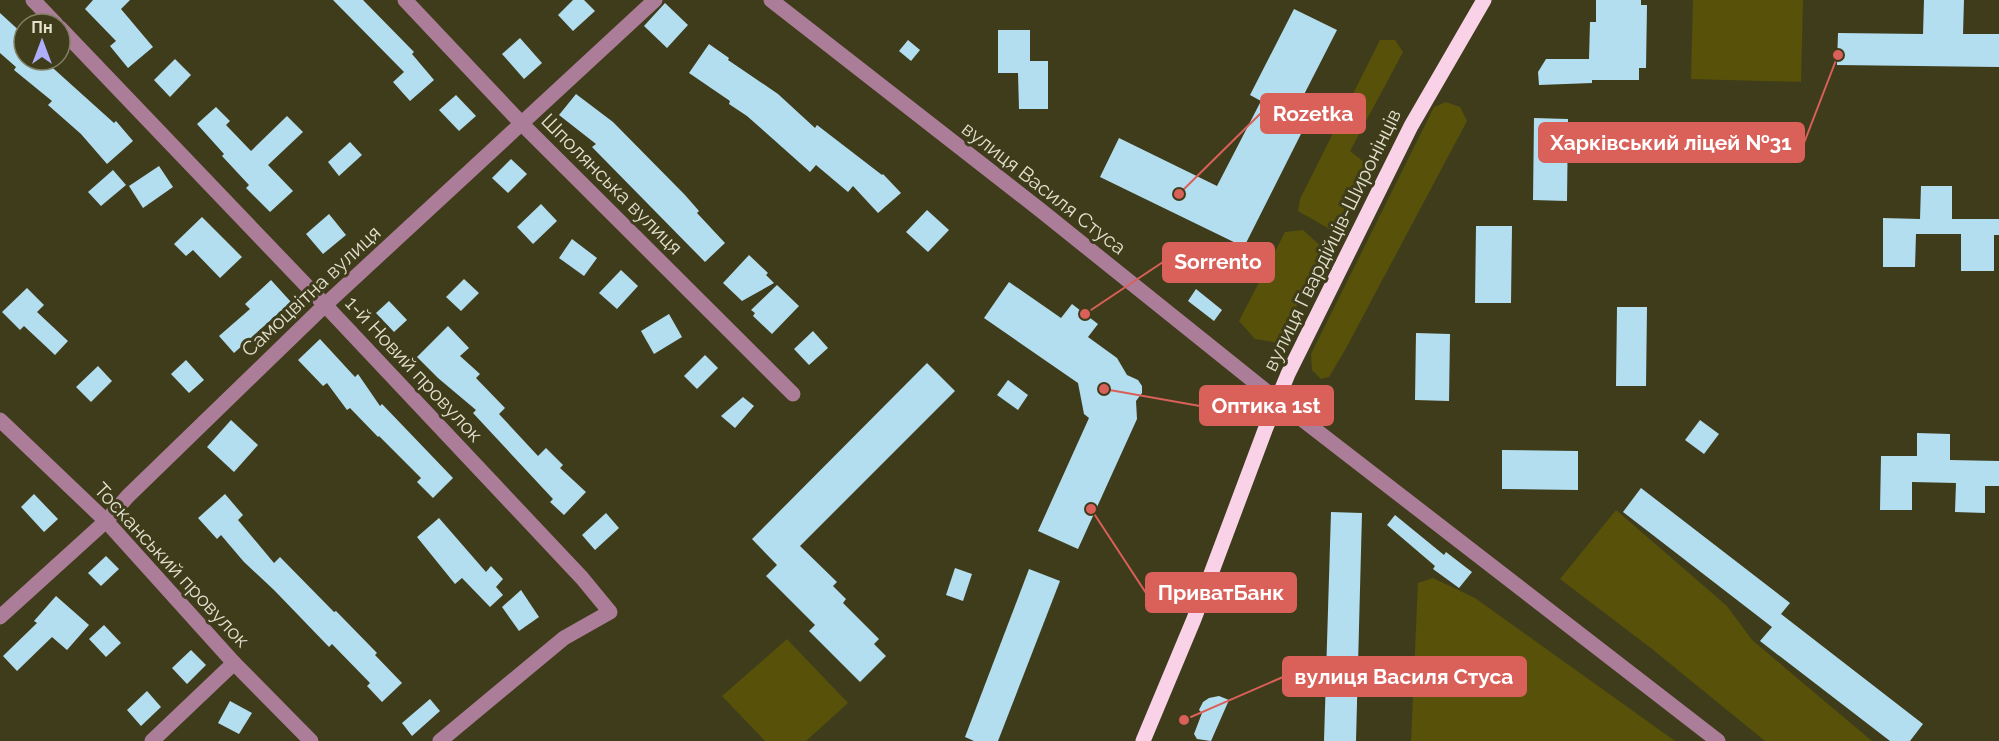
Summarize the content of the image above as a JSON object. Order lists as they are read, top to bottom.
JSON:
{
  "streets": {
    "main road": ["вулиця Гвардійців-Широнінців"],
    "street": [
      "Шполянська вулиця",
      "вулиця Василя Стуса",
      "Самоцвітна вулиця",
      "1-й Новий провулок",
      "Тосканський провулок"
    ]
  },
  "crossings": [
    ["Шполянська вулиця", "Самоцвітна вулиця"],
    ["вулиця Василя Стуса", "вулиця Гвардійців-Широнінців"],
    ["Самоцвітна вулиця", "1-й Новий провулок"],
    ["Самоцвітна вулиця", "Тосканський провулок"]
  ],
  "places": [
    "Харківський ліцей №31",
    "Rozetka",
    "Sorrento",
    "Оптика 1st",
    "ПриватБанк",
    "вулиця Василя Стуса"
  ],
  "north": "top"
}
